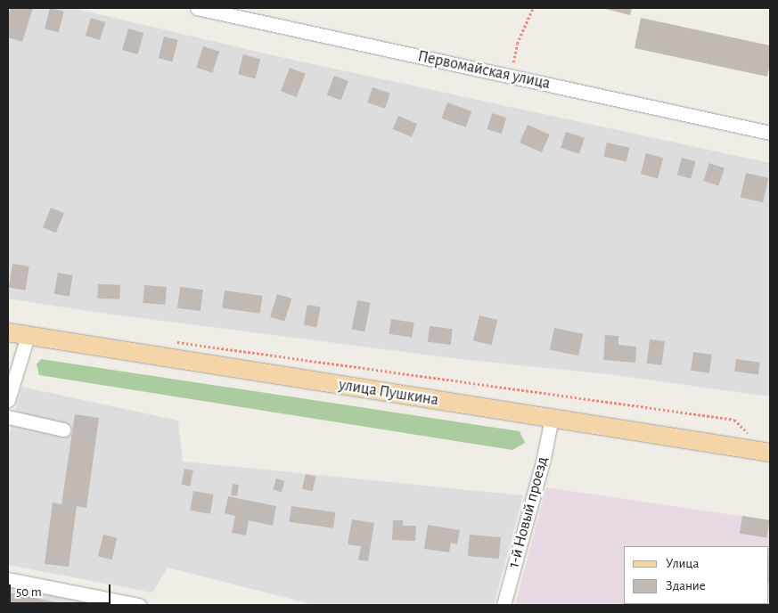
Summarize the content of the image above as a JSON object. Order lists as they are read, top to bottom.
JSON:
{
  "streets": {
    "main road": ["улица Пушкина"],
    "street": ["Первомайская улица", "1-й Новый проезд"]
  },
  "crossings": [
    ["улица Пушкина", "1-й Новый проезд"]
  ],
  "legend": ["Улица", "Здание"],
  "scale_bar": "50 m"
}
